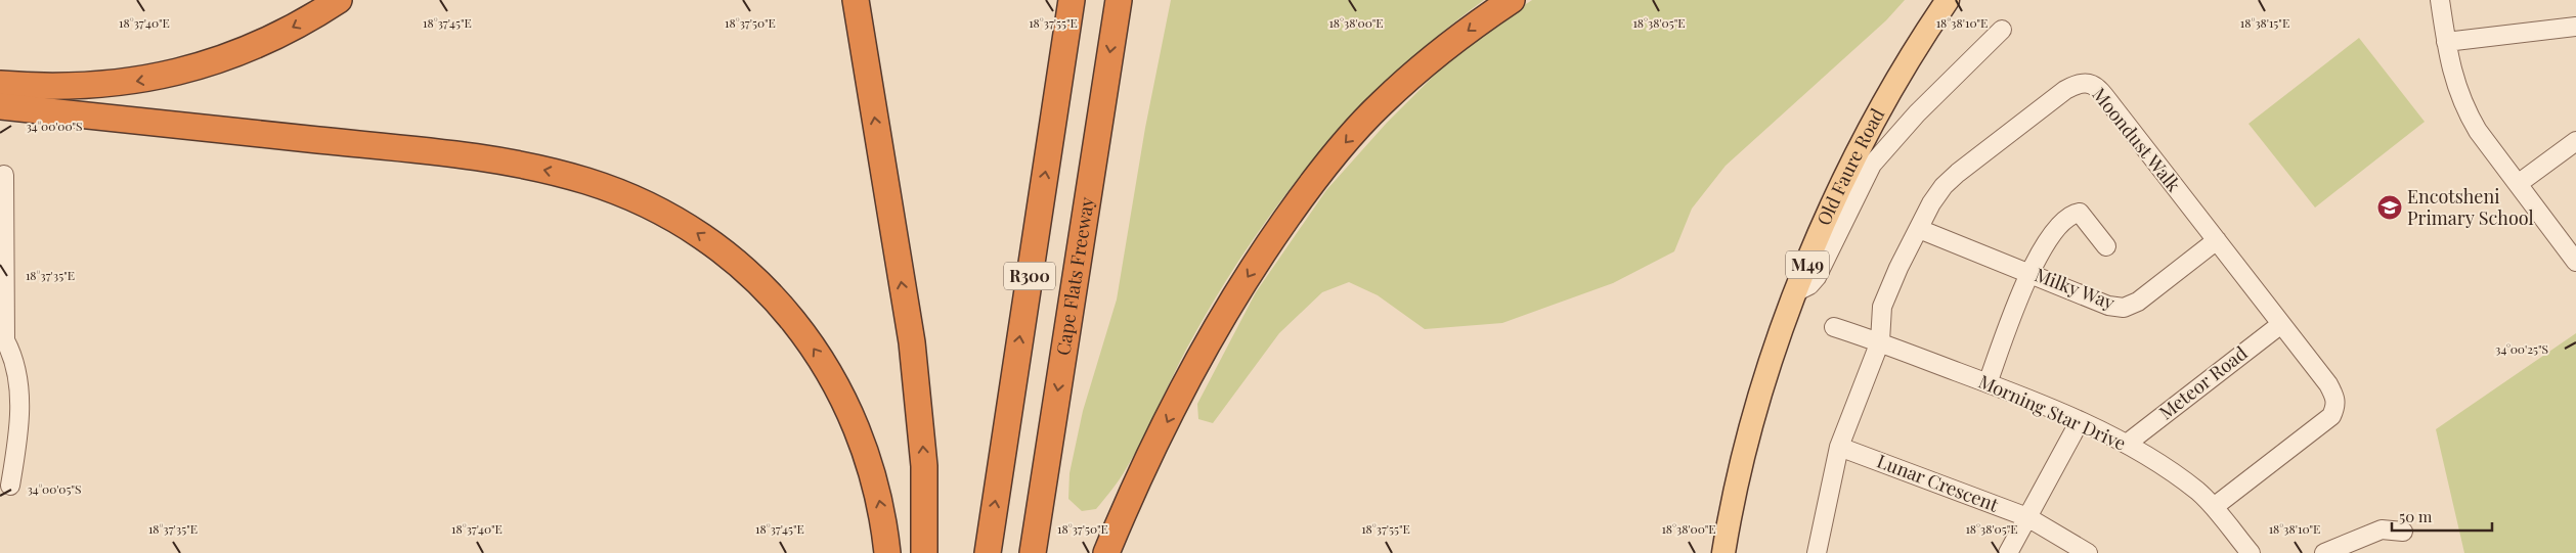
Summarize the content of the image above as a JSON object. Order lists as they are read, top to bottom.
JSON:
{
  "streets": {
    "highway": ["R300", "Cape Flats Freeway"],
    "main road": ["Old Faure Road", "M49"],
    "street": [
      "Moondust Walk",
      "Milky Way",
      "Meteor Road",
      "Morning Star Drive",
      "Lunar Crescent"
    ]
  },
  "crossings": [
    ["Moondust Walk", "Milky Way"],
    ["Moondust Walk", "Meteor Road"],
    ["Moondust Walk", "Morning Star Drive"],
    ["Moondust Walk", "Lunar Crescent"],
    ["Meteor Road", "Morning Star Drive"]
  ],
  "places": {
    "school or university": ["Encotsheni Primary School"]
  },
  "scale_bar": "50 m",
  "coordinates": [
    "18°38'05\"E",
    "18°38'15\"E",
    "18°37'40\"E",
    "18°37'45\"E",
    "18°37'50\"E",
    "18°37'55\"E",
    "18°38'00\"E",
    "18°38'10\"E",
    "34°00'00\"S",
    "18°37'35\"E",
    "34°00'25\"S",
    "34°00'05\"S"
  ]
}
